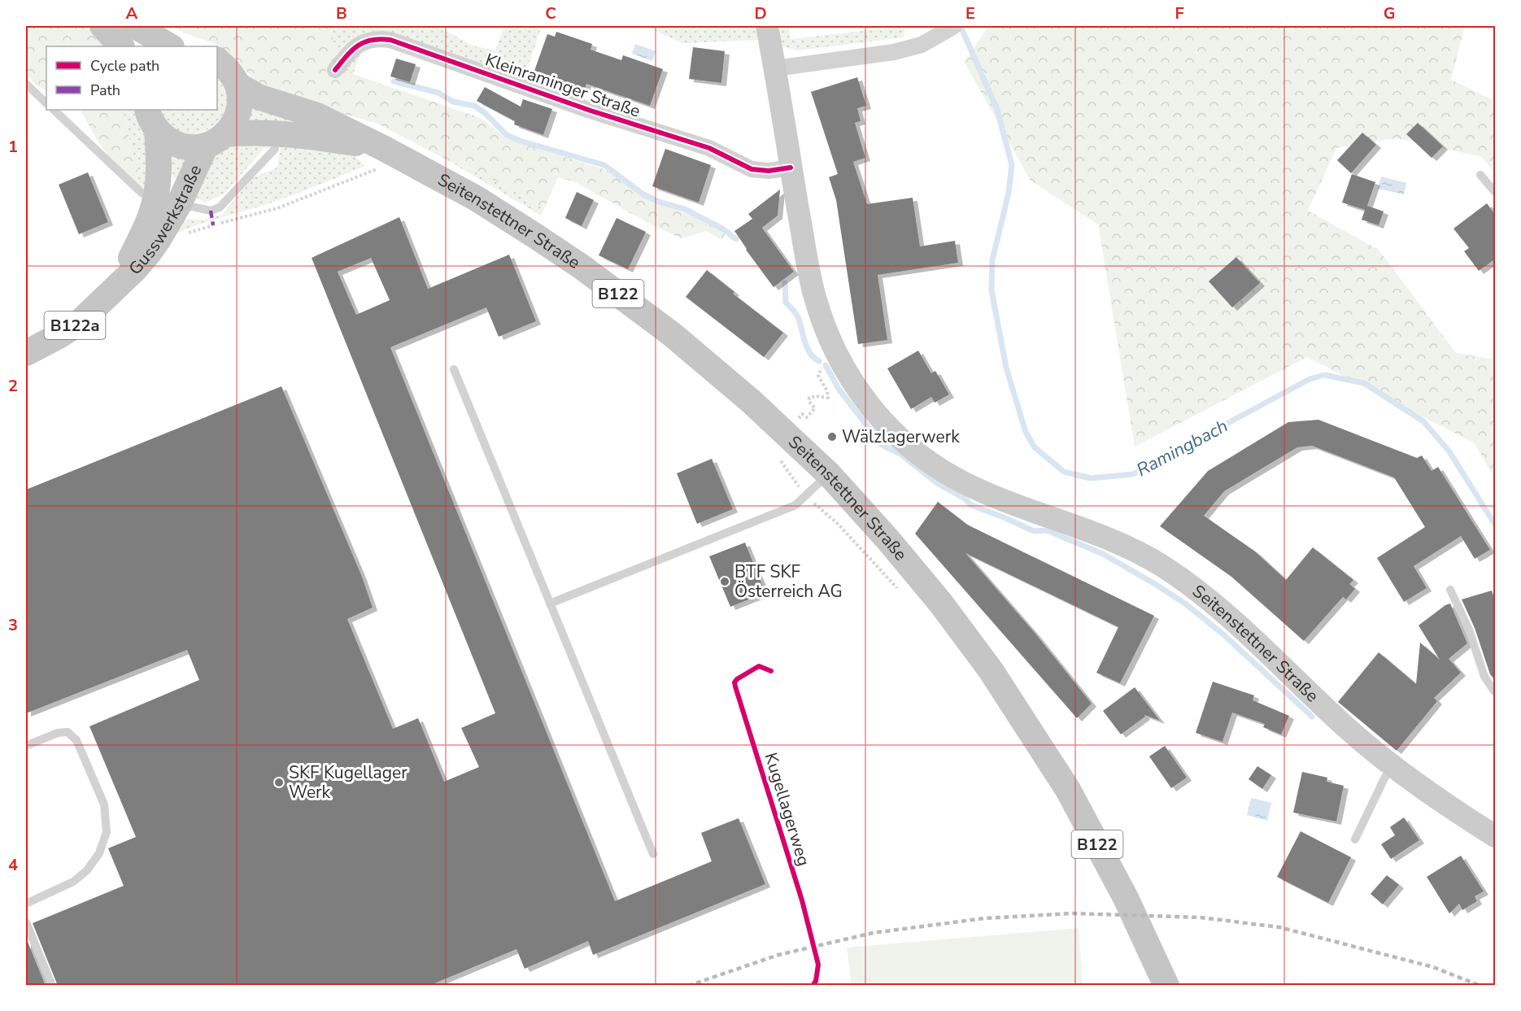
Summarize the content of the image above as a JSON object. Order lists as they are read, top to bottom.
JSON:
{
  "streets": {
    "main road": [
      "Gusswerkstraße",
      "Seitenstettner Straße",
      "B122",
      "B122a"
    ],
    "street": ["Kleinraminger Straße"],
    "cycle path": ["Kugellagerweg"]
  },
  "crossings": [
    ["Kleinraminger Straße", "Seitenstettner Straße"],
    ["Gusswerkstraße", "Seitenstettner Straße"],
    ["Gusswerkstraße", "B122"],
    ["Seitenstettner Straße", "B122"]
  ],
  "water": ["Ramingbach"],
  "places": ["Wälzlagerwerk", "BTF SKF Österreich AG", "SKF Kugellager Werk"],
  "legend": ["Cycle path", "Path"],
  "grid": {
    "columns": [
      "A",
      "B",
      "C",
      "D",
      "E",
      "F",
      "G"
    ],
    "rows": [
      "1",
      "2",
      "3",
      "4"
    ]
  }
}
